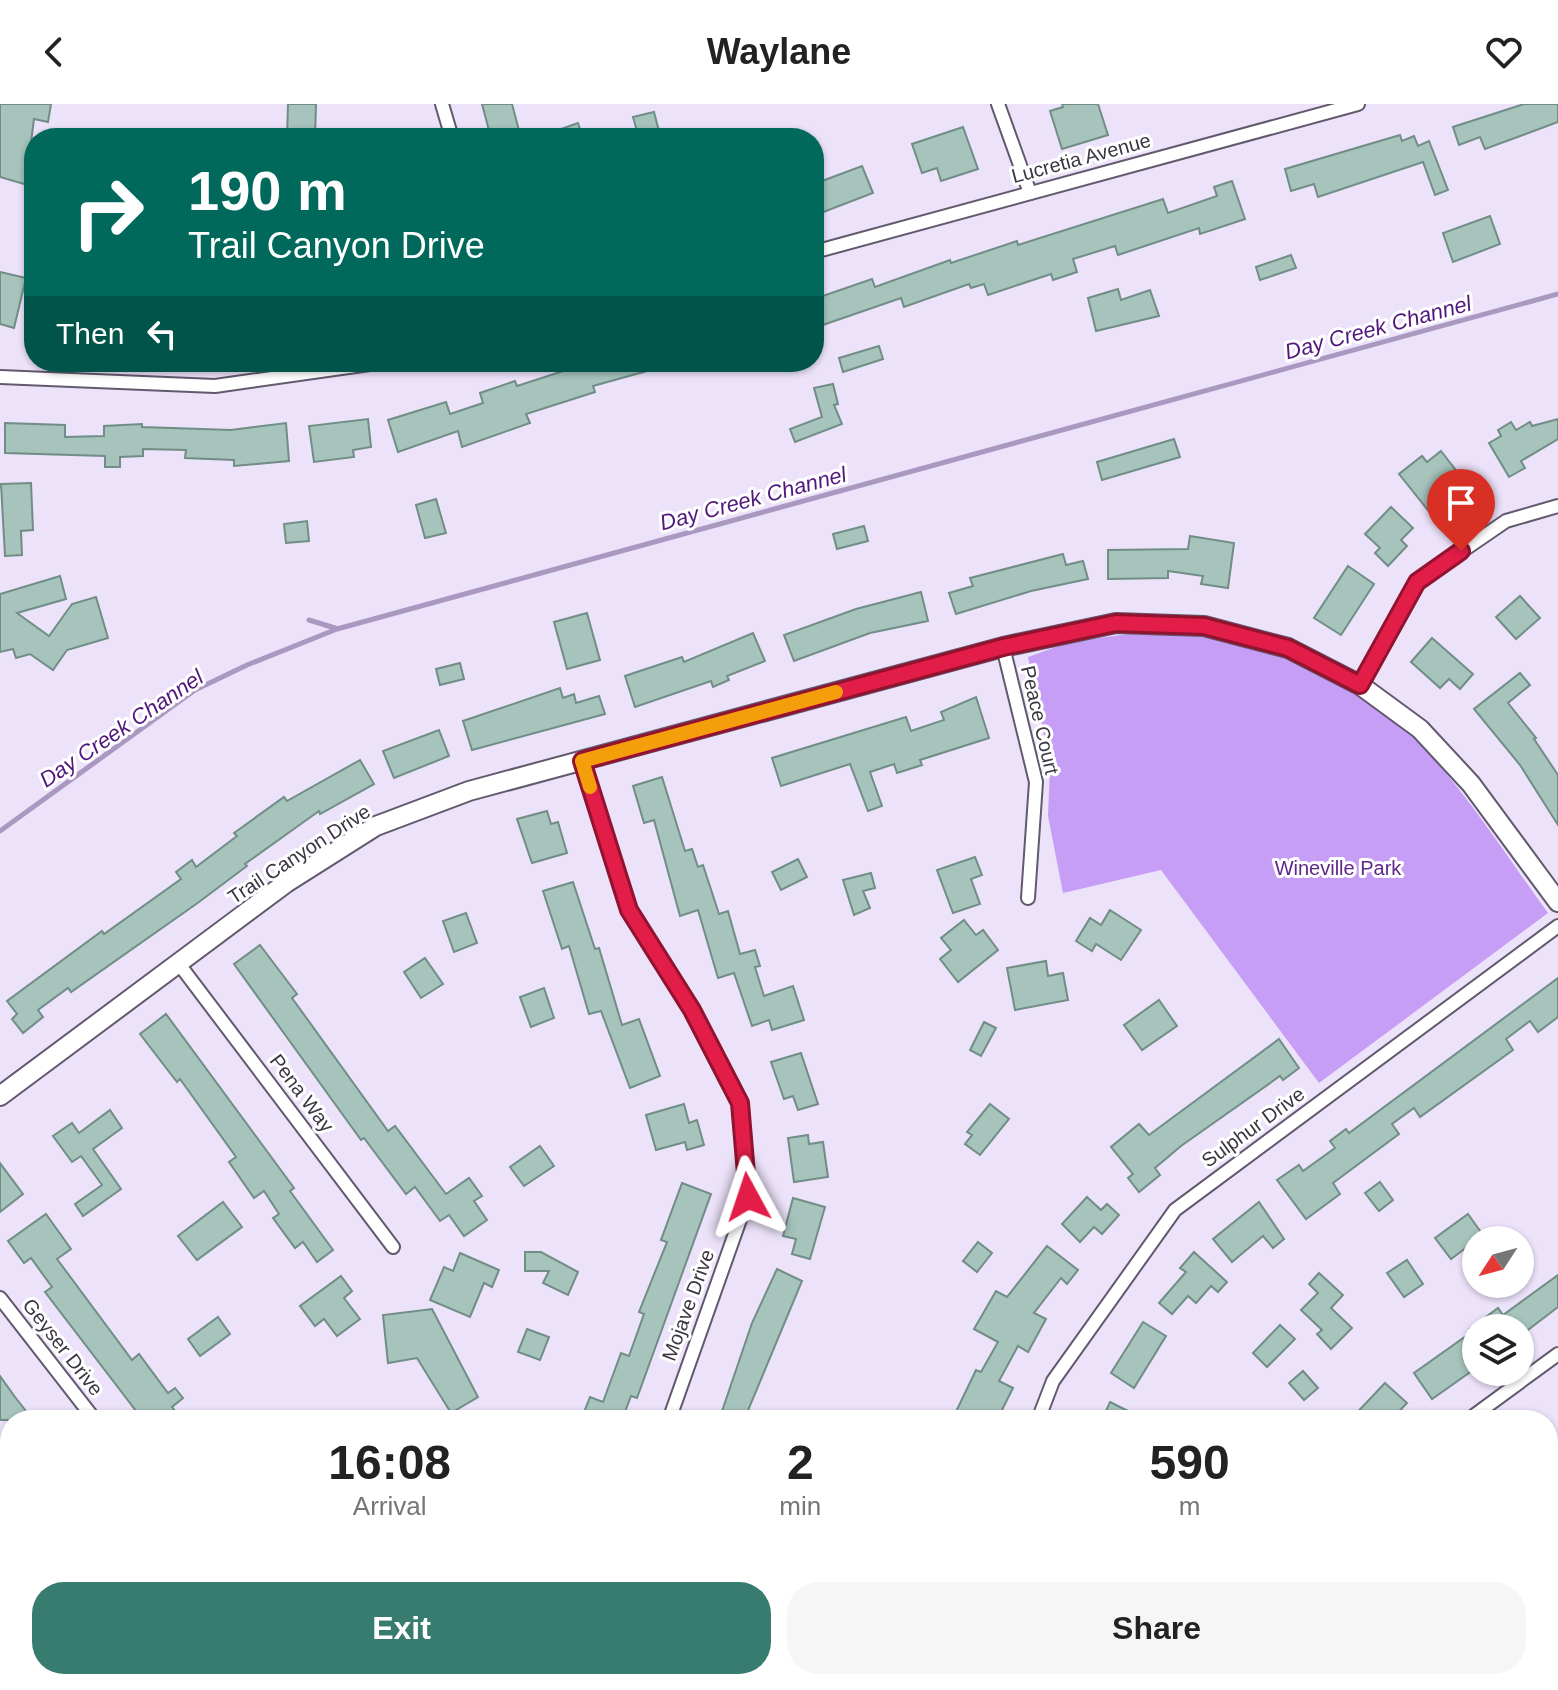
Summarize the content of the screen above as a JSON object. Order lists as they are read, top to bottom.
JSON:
{
  "streets": {
    "street": [
      "Lucretia Avenue",
      "Peace Court",
      "Trail Canyon Drive",
      "Pena Way",
      "Sulphur Drive",
      "Mojave Drive",
      "Geyser Drive"
    ]
  },
  "crossings": [
    ["Peace Court", "Trail Canyon Drive"],
    ["Trail Canyon Drive", "Pena Way"],
    ["Trail Canyon Drive", "Mojave Drive"]
  ],
  "water": ["Day Creek Channel"],
  "parks": ["Wineville Park"],
  "north": "bottom left",
  "page": {
    "header": "Waylane",
    "turn": ["190 m", "Trail Canyon Drive"],
    "then": "Then",
    "eta": [
      "16:08",
      "Arrival",
      "2",
      "min",
      "590",
      "m"
    ],
    "buttons": ["Exit", "Share"]
  }
}
